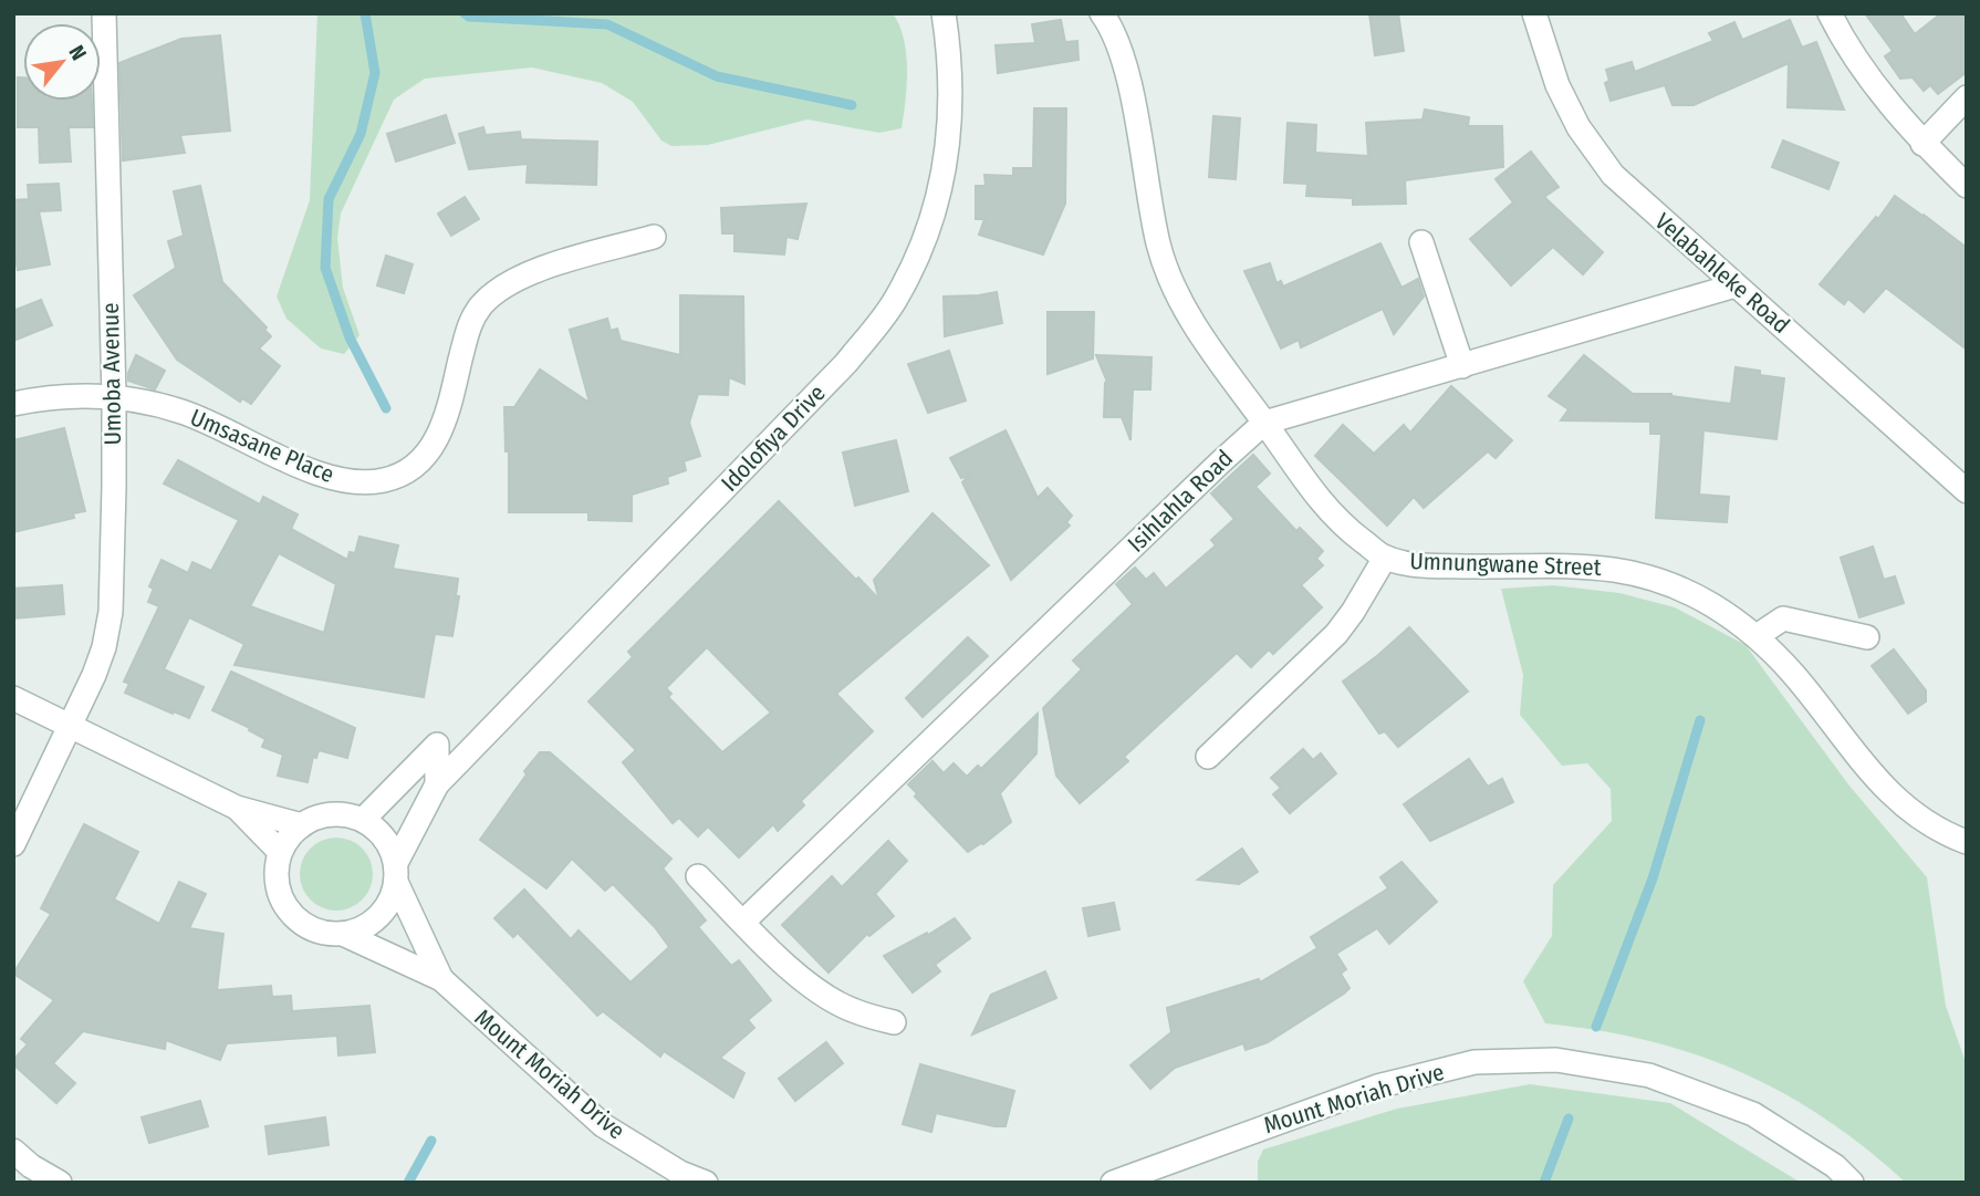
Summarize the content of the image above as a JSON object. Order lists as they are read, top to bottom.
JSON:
{
  "streets": {
    "street": [
      "Velabahleke Road",
      "Umoba Avenue",
      "Idolofiya Drive",
      "Umsasane Place",
      "Isihlahla Road",
      "Umnungwane Street",
      "Mount Moriah Drive"
    ]
  },
  "crossings": [
    ["Velabahleke Road", "Isihlahla Road"],
    ["Umoba Avenue", "Umsasane Place"],
    ["Idolofiya Drive", "Mount Moriah Drive"],
    ["Isihlahla Road", "Umnungwane Street"]
  ],
  "north": "top right"
}
